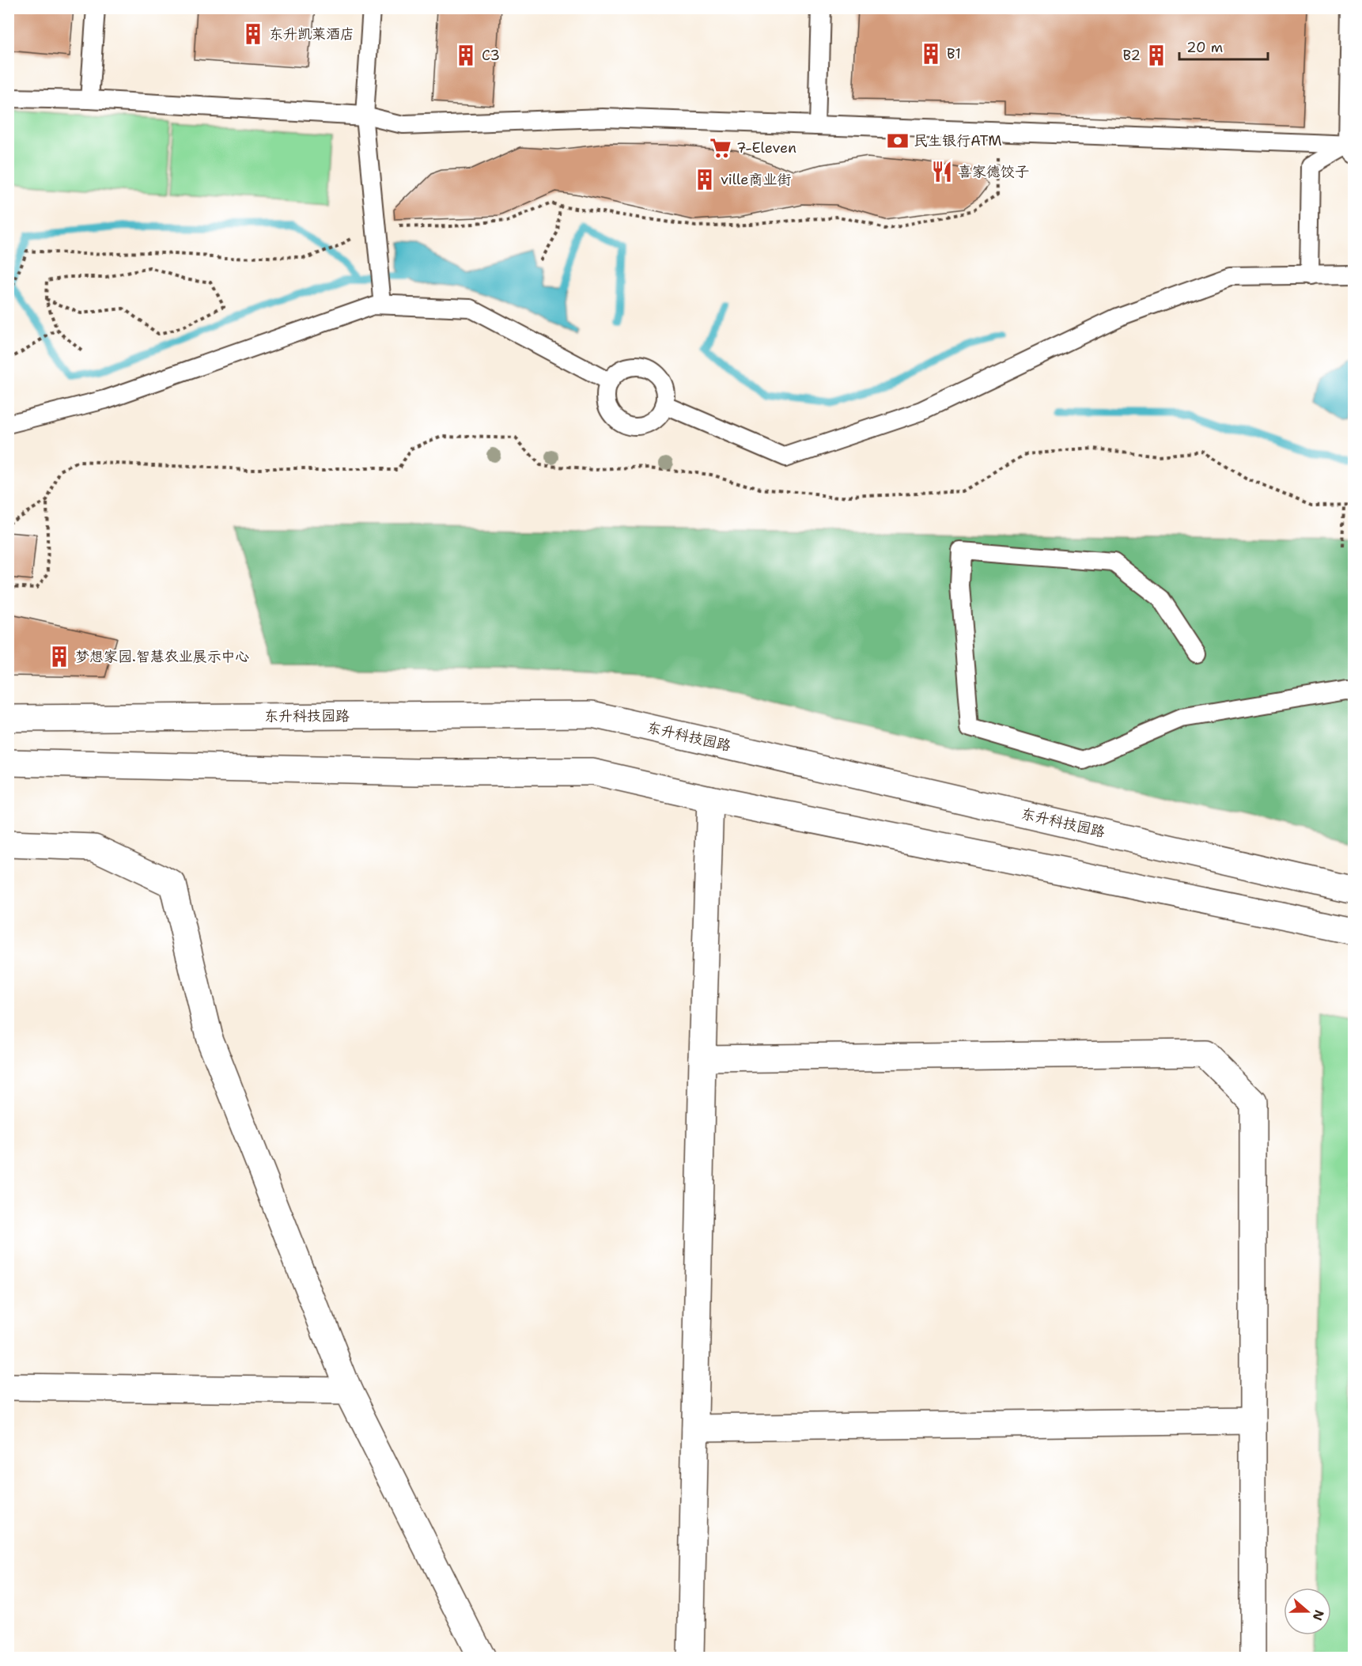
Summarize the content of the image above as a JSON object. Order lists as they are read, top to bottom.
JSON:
{
  "streets": {
    "street": ["东升科技园路"]
  },
  "places": {
    "building": [
      "东升凯莱酒店",
      "B1",
      "C3",
      "B2",
      "ville商业街",
      "梦想家园.智慧农业展示中心"
    ],
    "bank": ["民生银行ATM"],
    "supermarket": ["7-Eleven"],
    "restaurant": ["喜家德饺子"]
  },
  "scale_bar": "20 m",
  "north": "right"
}
